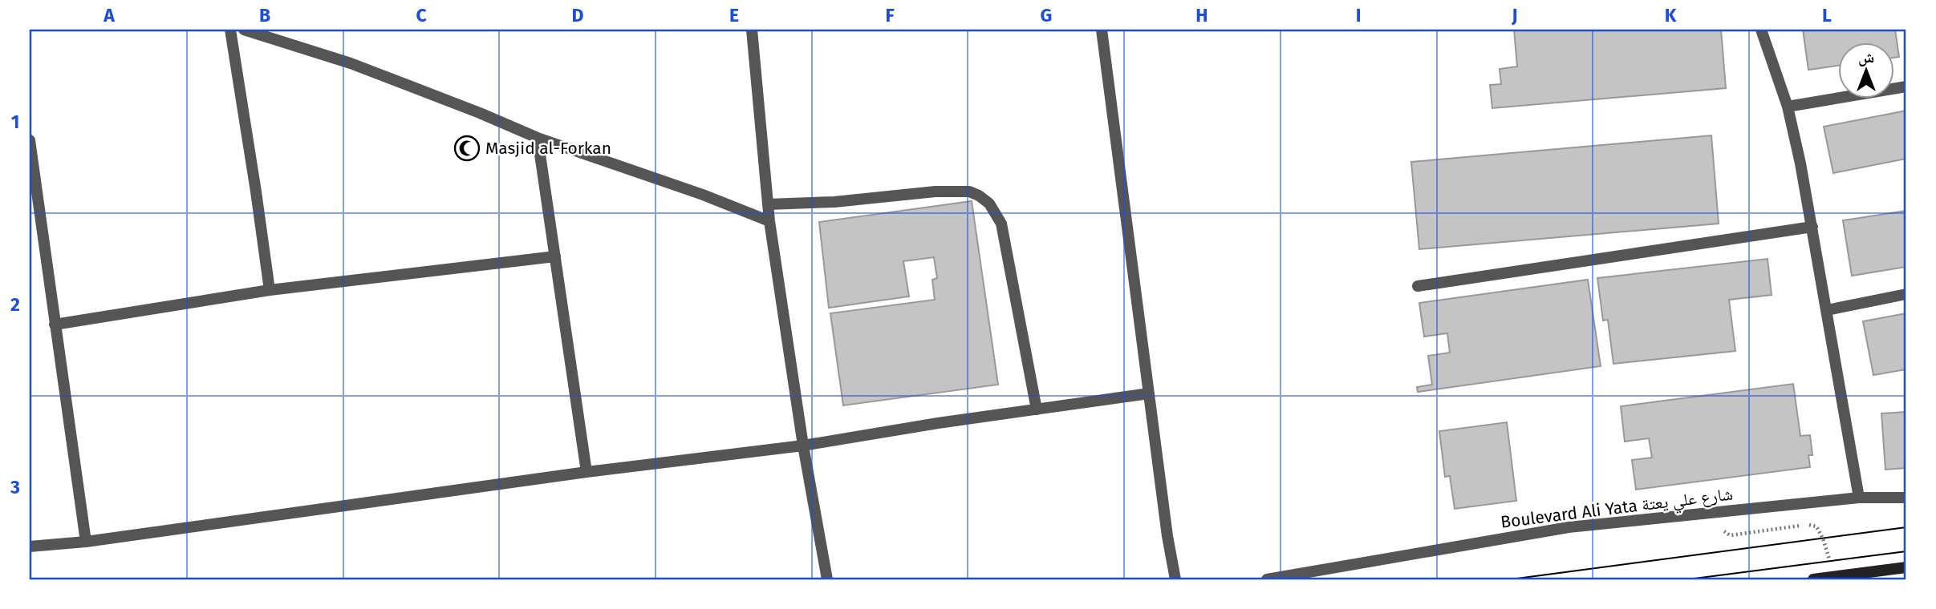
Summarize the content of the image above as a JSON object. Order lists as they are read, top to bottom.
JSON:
{
  "streets": {
    "street": ["Boulevard Ali Yata شارع علي يعتة"]
  },
  "places": {
    "mosque": ["Masjid al-Forkan"]
  },
  "north": "top",
  "grid": {
    "columns": [
      "A",
      "B",
      "C",
      "D",
      "E",
      "F",
      "G",
      "H",
      "I",
      "J",
      "K",
      "L"
    ],
    "rows": ["1", "2", "3"]
  }
}
